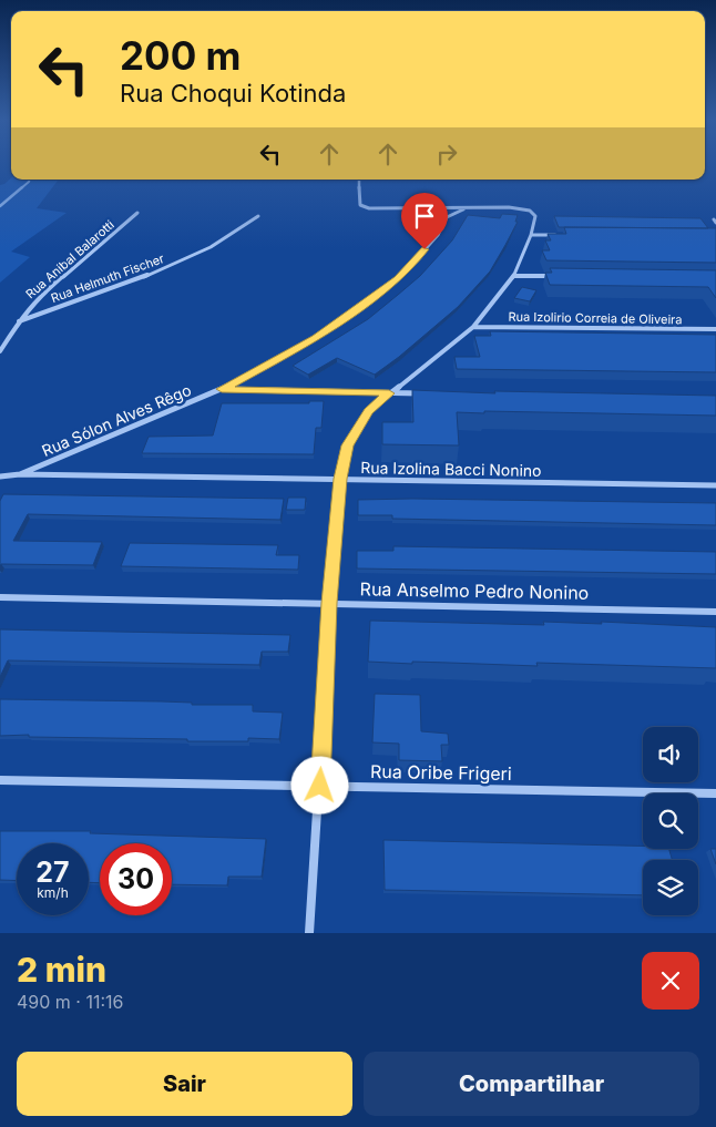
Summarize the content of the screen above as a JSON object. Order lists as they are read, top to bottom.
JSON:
{
  "streets": {
    "street": [
      "Rua Anibal Balarotti",
      "Rua Helmuth Fischer",
      "Rua Izolirio Correia de Oliveira",
      "Rua Sólon Alves Rêgo",
      "Rua Izolina Bacci Nonino",
      "Rua Anselmo Pedro Nonino",
      "Rua Oribe Frigeri"
    ]
  },
  "crossings": [
    ["Rua Anibal Balarotti", "Rua Helmuth Fischer"],
    ["Rua Sólon Alves Rêgo", "Rua Izolina Bacci Nonino"]
  ],
  "page": {
    "turn": ["200 m", "Rua Choqui Kotinda"],
    "speed": "27 km/h",
    "limit": "30",
    "heading": ["2 min", "490 m · 11:16"],
    "buttons": ["Sair", "Compartilhar"]
  }
}
